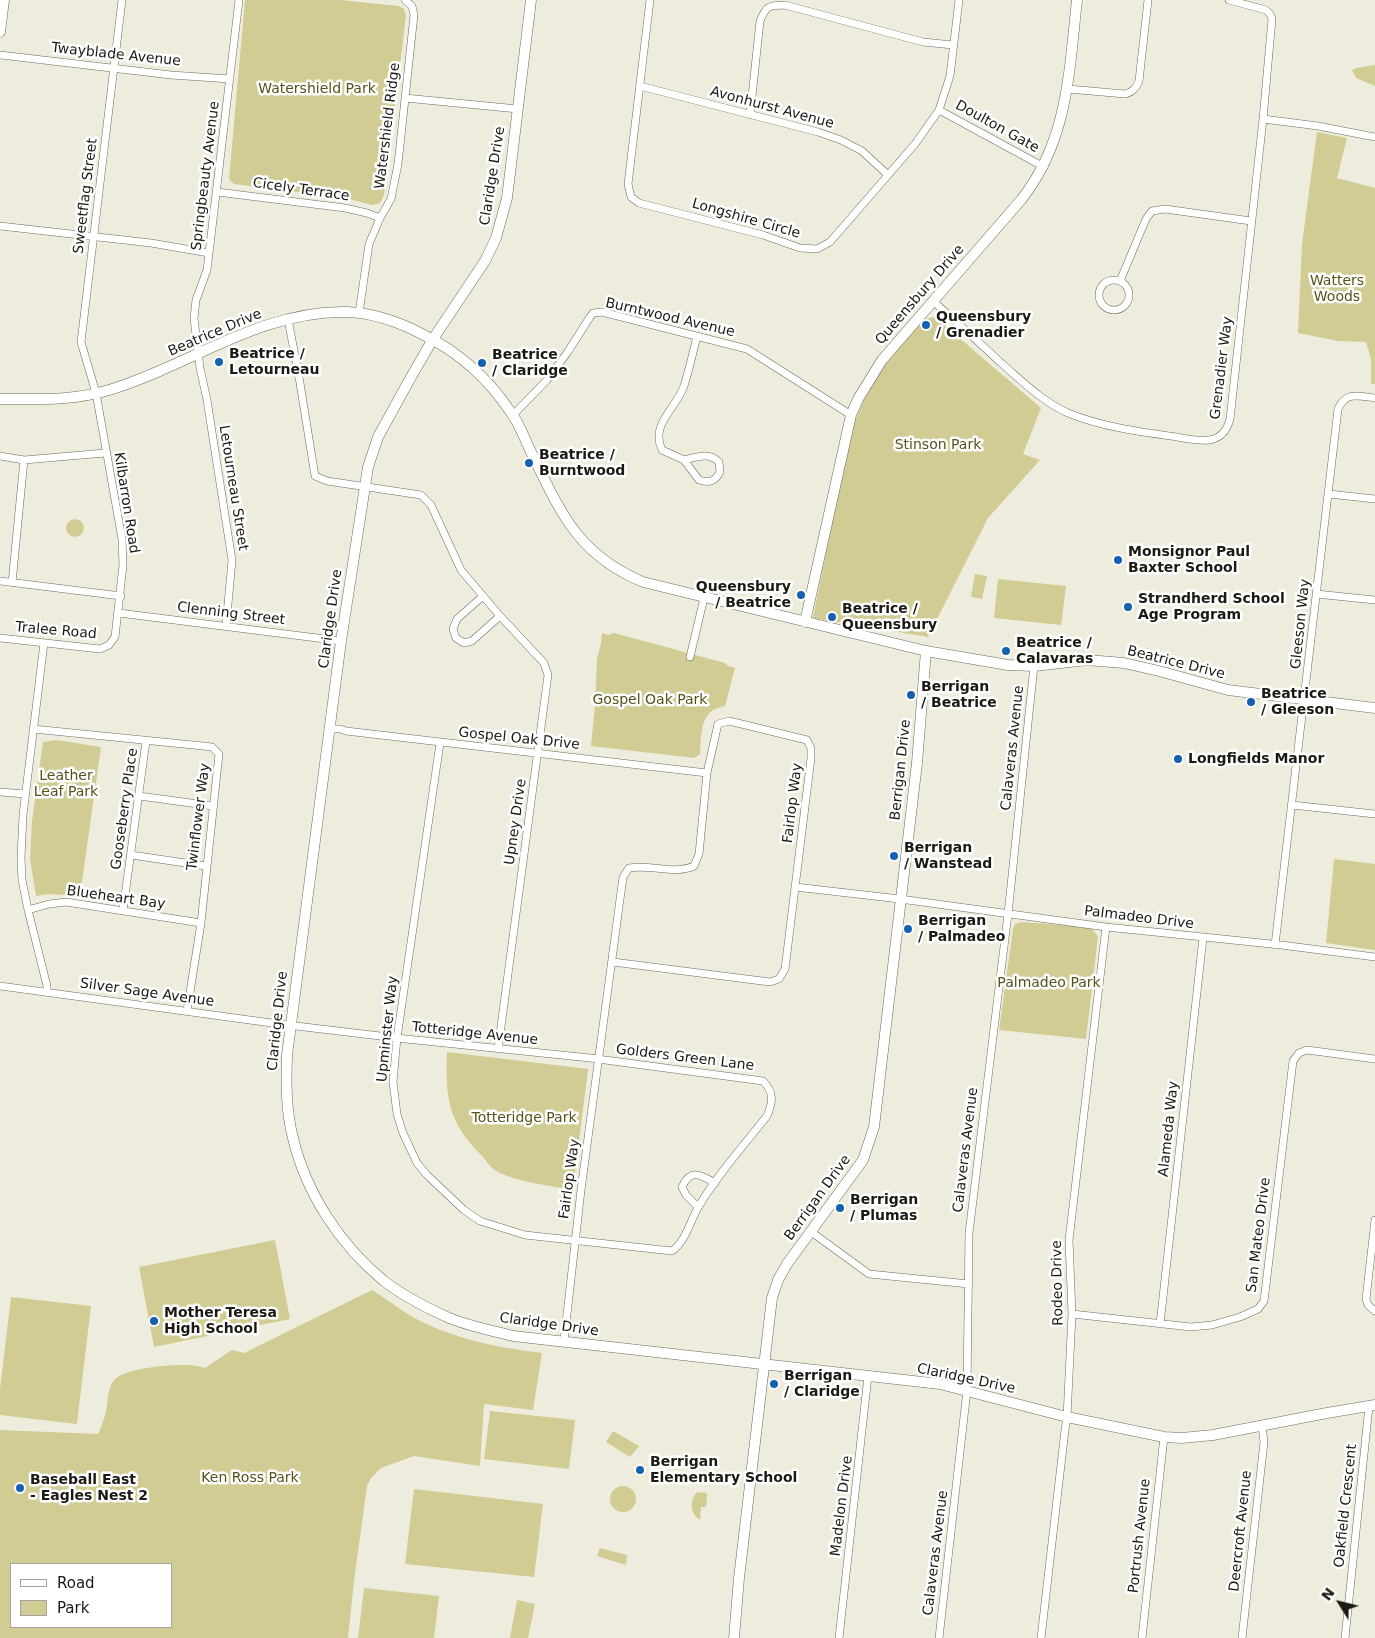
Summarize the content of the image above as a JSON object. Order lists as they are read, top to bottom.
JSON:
{
  "streets": {
    "street": [
      "Twayblade Avenue",
      "Avonhurst Avenue",
      "Watershield Ridge",
      "Doulton Gate",
      "Springbeauty Avenue",
      "Claridge Drive",
      "Cicely Terrace",
      "Sweetflag Street",
      "Longshire Circle",
      "Queensbury Drive",
      "Burntwood Avenue",
      "Beatrice Drive",
      "Grenadier Way",
      "Letourneau Street",
      "Kilbarron Road",
      "Clenning Street",
      "Gleeson Way",
      "Tralee Road",
      "Gospel Oak Drive",
      "Calaveras Avenue",
      "Berrigan Drive",
      "Fairlop Way",
      "Gooseberry Place",
      "Twinflower Way",
      "Upney Drive",
      "Blueheart Bay",
      "Palmadeo Drive",
      "Silver Sage Avenue",
      "Upminster Way",
      "Totteridge Avenue",
      "Golders Green Lane",
      "Alameda Way",
      "San Mateo Drive",
      "Rodeo Drive",
      "Madelon Drive",
      "Oakfield Crescent",
      "Deercroft Avenue",
      "Portrush Avenue"
    ]
  },
  "crossings": [
    ["Twayblade Avenue", "Springbeauty Avenue"],
    ["Twayblade Avenue", "Sweetflag Street"],
    ["Avonhurst Avenue", "Longshire Circle"],
    ["Watershield Ridge", "Cicely Terrace"],
    ["Watershield Ridge", "Beatrice Drive"],
    ["Doulton Gate", "Longshire Circle"],
    ["Doulton Gate", "Queensbury Drive"],
    ["Springbeauty Avenue", "Cicely Terrace"],
    ["Springbeauty Avenue", "Beatrice Drive"],
    ["Springbeauty Avenue", "Letourneau Street"],
    ["Claridge Drive", "Beatrice Drive"],
    ["Claridge Drive", "Clenning Street"],
    ["Claridge Drive", "Gospel Oak Drive"],
    ["Claridge Drive", "Calaveras Avenue"],
    ["Claridge Drive", "Berrigan Drive"],
    ["Claridge Drive", "Fairlop Way"],
    ["Claridge Drive", "Upney Drive"],
    ["Claridge Drive", "Silver Sage Avenue"],
    ["Claridge Drive", "Totteridge Avenue"],
    ["Claridge Drive", "Rodeo Drive"],
    ["Claridge Drive", "Madelon Drive"],
    ["Claridge Drive", "Oakfield Crescent"],
    ["Claridge Drive", "Deercroft Avenue"],
    ["Claridge Drive", "Portrush Avenue"],
    ["Sweetflag Street", "Beatrice Drive"],
    ["Sweetflag Street", "Kilbarron Road"],
    ["Queensbury Drive", "Burntwood Avenue"],
    ["Queensbury Drive", "Beatrice Drive"],
    ["Queensbury Drive", "Grenadier Way"],
    ["Burntwood Avenue", "Beatrice Drive"],
    ["Beatrice Drive", "Letourneau Street"],
    ["Beatrice Drive", "Kilbarron Road"],
    ["Beatrice Drive", "Gleeson Way"],
    ["Beatrice Drive", "Calaveras Avenue"],
    ["Beatrice Drive", "Berrigan Drive"],
    ["Beatrice Drive", "Upney Drive"],
    ["Letourneau Street", "Clenning Street"],
    ["Kilbarron Road", "Clenning Street"],
    ["Kilbarron Road", "Tralee Road"],
    ["Gleeson Way", "Palmadeo Drive"],
    ["Gospel Oak Drive", "Fairlop Way"],
    ["Gospel Oak Drive", "Upney Drive"],
    ["Gospel Oak Drive", "Upminster Way"],
    ["Calaveras Avenue", "Palmadeo Drive"],
    ["Berrigan Drive", "Palmadeo Drive"],
    ["Fairlop Way", "Palmadeo Drive"],
    ["Fairlop Way", "Upminster Way"],
    ["Fairlop Way", "Totteridge Avenue"],
    ["Fairlop Way", "Golders Green Lane"],
    ["Gooseberry Place", "Twinflower Way"],
    ["Gooseberry Place", "Blueheart Bay"],
    ["Twinflower Way", "Blueheart Bay"],
    ["Twinflower Way", "Silver Sage Avenue"],
    ["Upney Drive", "Totteridge Avenue"],
    ["Palmadeo Drive", "Alameda Way"],
    ["Palmadeo Drive", "Rodeo Drive"],
    ["Silver Sage Avenue", "Totteridge Avenue"],
    ["Upminster Way", "Totteridge Avenue"],
    ["Upminster Way", "Golders Green Lane"],
    ["Totteridge Avenue", "Golders Green Lane"],
    ["Alameda Way", "San Mateo Drive"],
    ["San Mateo Drive", "Rodeo Drive"]
  ],
  "parks": [
    "Watershield Park",
    "Watters Woods",
    "Stinson Park",
    "Gospel Oak Park",
    "Leather Leaf Park",
    "Palmadeo Park",
    "Totteridge Park",
    "Ken Ross Park"
  ],
  "places": [
    "Queensbury / Grenadier",
    "Beatrice / Letourneau",
    "Beatrice / Claridge",
    "Beatrice / Burntwood",
    "Monsignor Paul Baxter School",
    "Queensbury / Beatrice",
    "Strandherd School Age Program",
    "Beatrice / Queensbury",
    "Beatrice / Calavaras",
    "Berrigan / Beatrice",
    "Beatrice / Gleeson",
    "Longfields Manor",
    "Berrigan / Wanstead",
    "Berrigan / Palmadeo",
    "Berrigan / Plumas",
    "Mother Teresa High School",
    "Berrigan / Claridge",
    "Berrigan Elementary School",
    "Baseball East - Eagles Nest 2"
  ],
  "legend": ["Road", "Park"],
  "north": "top left"
}
